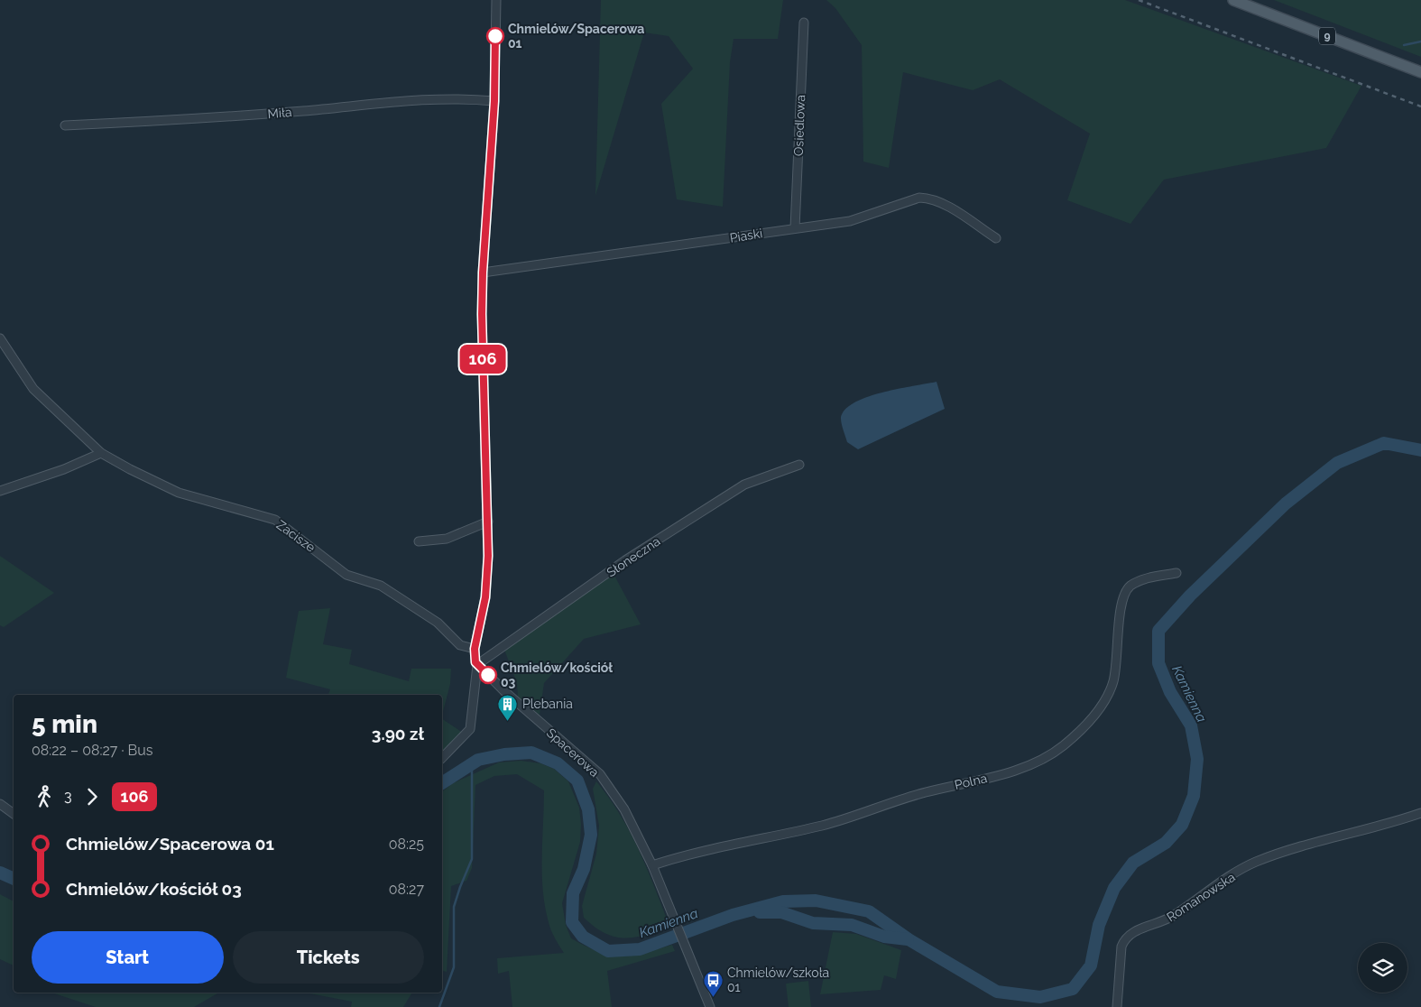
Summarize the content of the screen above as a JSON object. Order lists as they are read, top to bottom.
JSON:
{
  "streets": {
    "main road": ["9"],
    "street": [
      "Miła",
      "Osiedlowa",
      "Piaski",
      "Zacisze",
      "Słoneczna",
      "Spacerowa",
      "Polna",
      "Romanowska"
    ]
  },
  "crossings": [
    ["Osiedlowa", "Piaski"],
    ["Słoneczna", "Spacerowa"],
    ["Spacerowa", "Polna"]
  ],
  "water": ["Kamienna"],
  "places": {
    "other": ["Chmielów/Spacerowa 01", "Chmielów/kościół 03"],
    "building": ["Plebania"],
    "bus stop": ["Chmielów/szkoła 01"]
  },
  "lines": ["bus line 106"],
  "page": {
    "on_map": "106",
    "heading": ["5 min", "08:22 – 08:27 · Bus", "3.90 zł"],
    "legs": ["3", "106"],
    "list": [
      {
        "name": "Chmielów/Spacerowa 01",
        "value": "08:25"
      },
      {
        "name": "Chmielów/kościół 03",
        "value": "08:27"
      }
    ],
    "buttons": ["Start", "Tickets"]
  }
}
